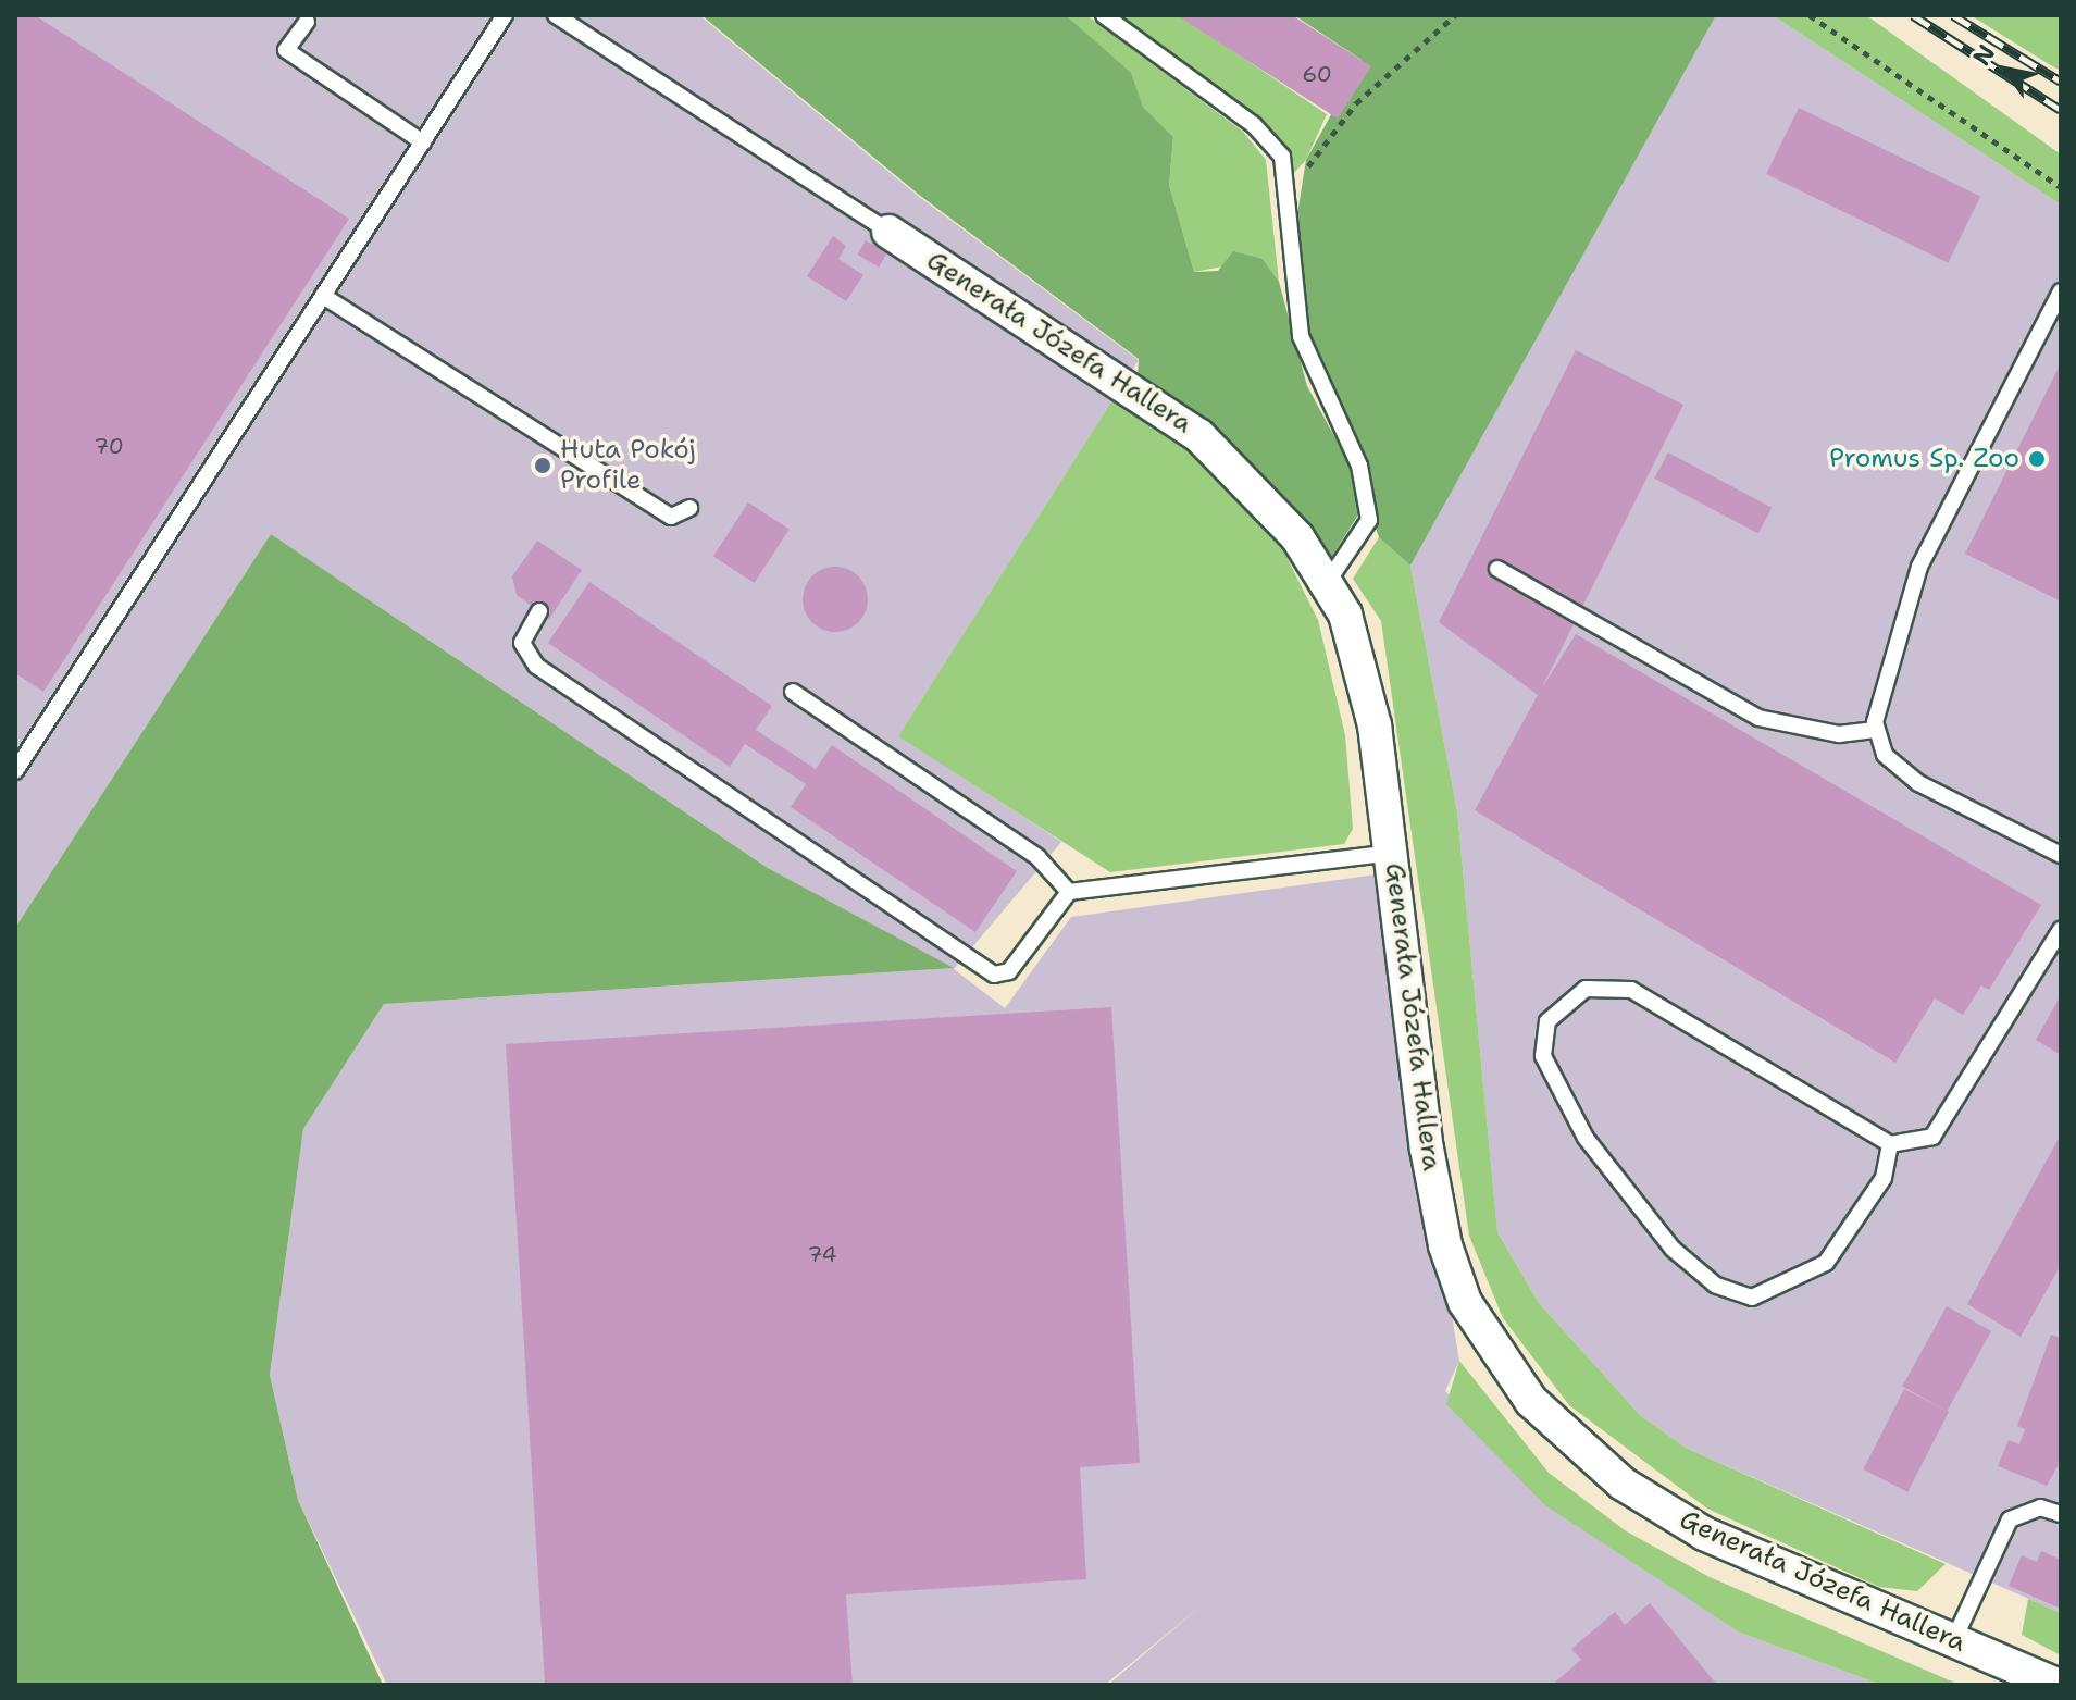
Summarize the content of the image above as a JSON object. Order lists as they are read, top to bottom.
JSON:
{
  "streets": {
    "street": ["Generała Józefa Hallera"]
  },
  "places": ["Promus Sp. Zoo", "Huta Pokój Profile"],
  "house_numbers": ["60", "70", "74"],
  "north": "top left"
}
